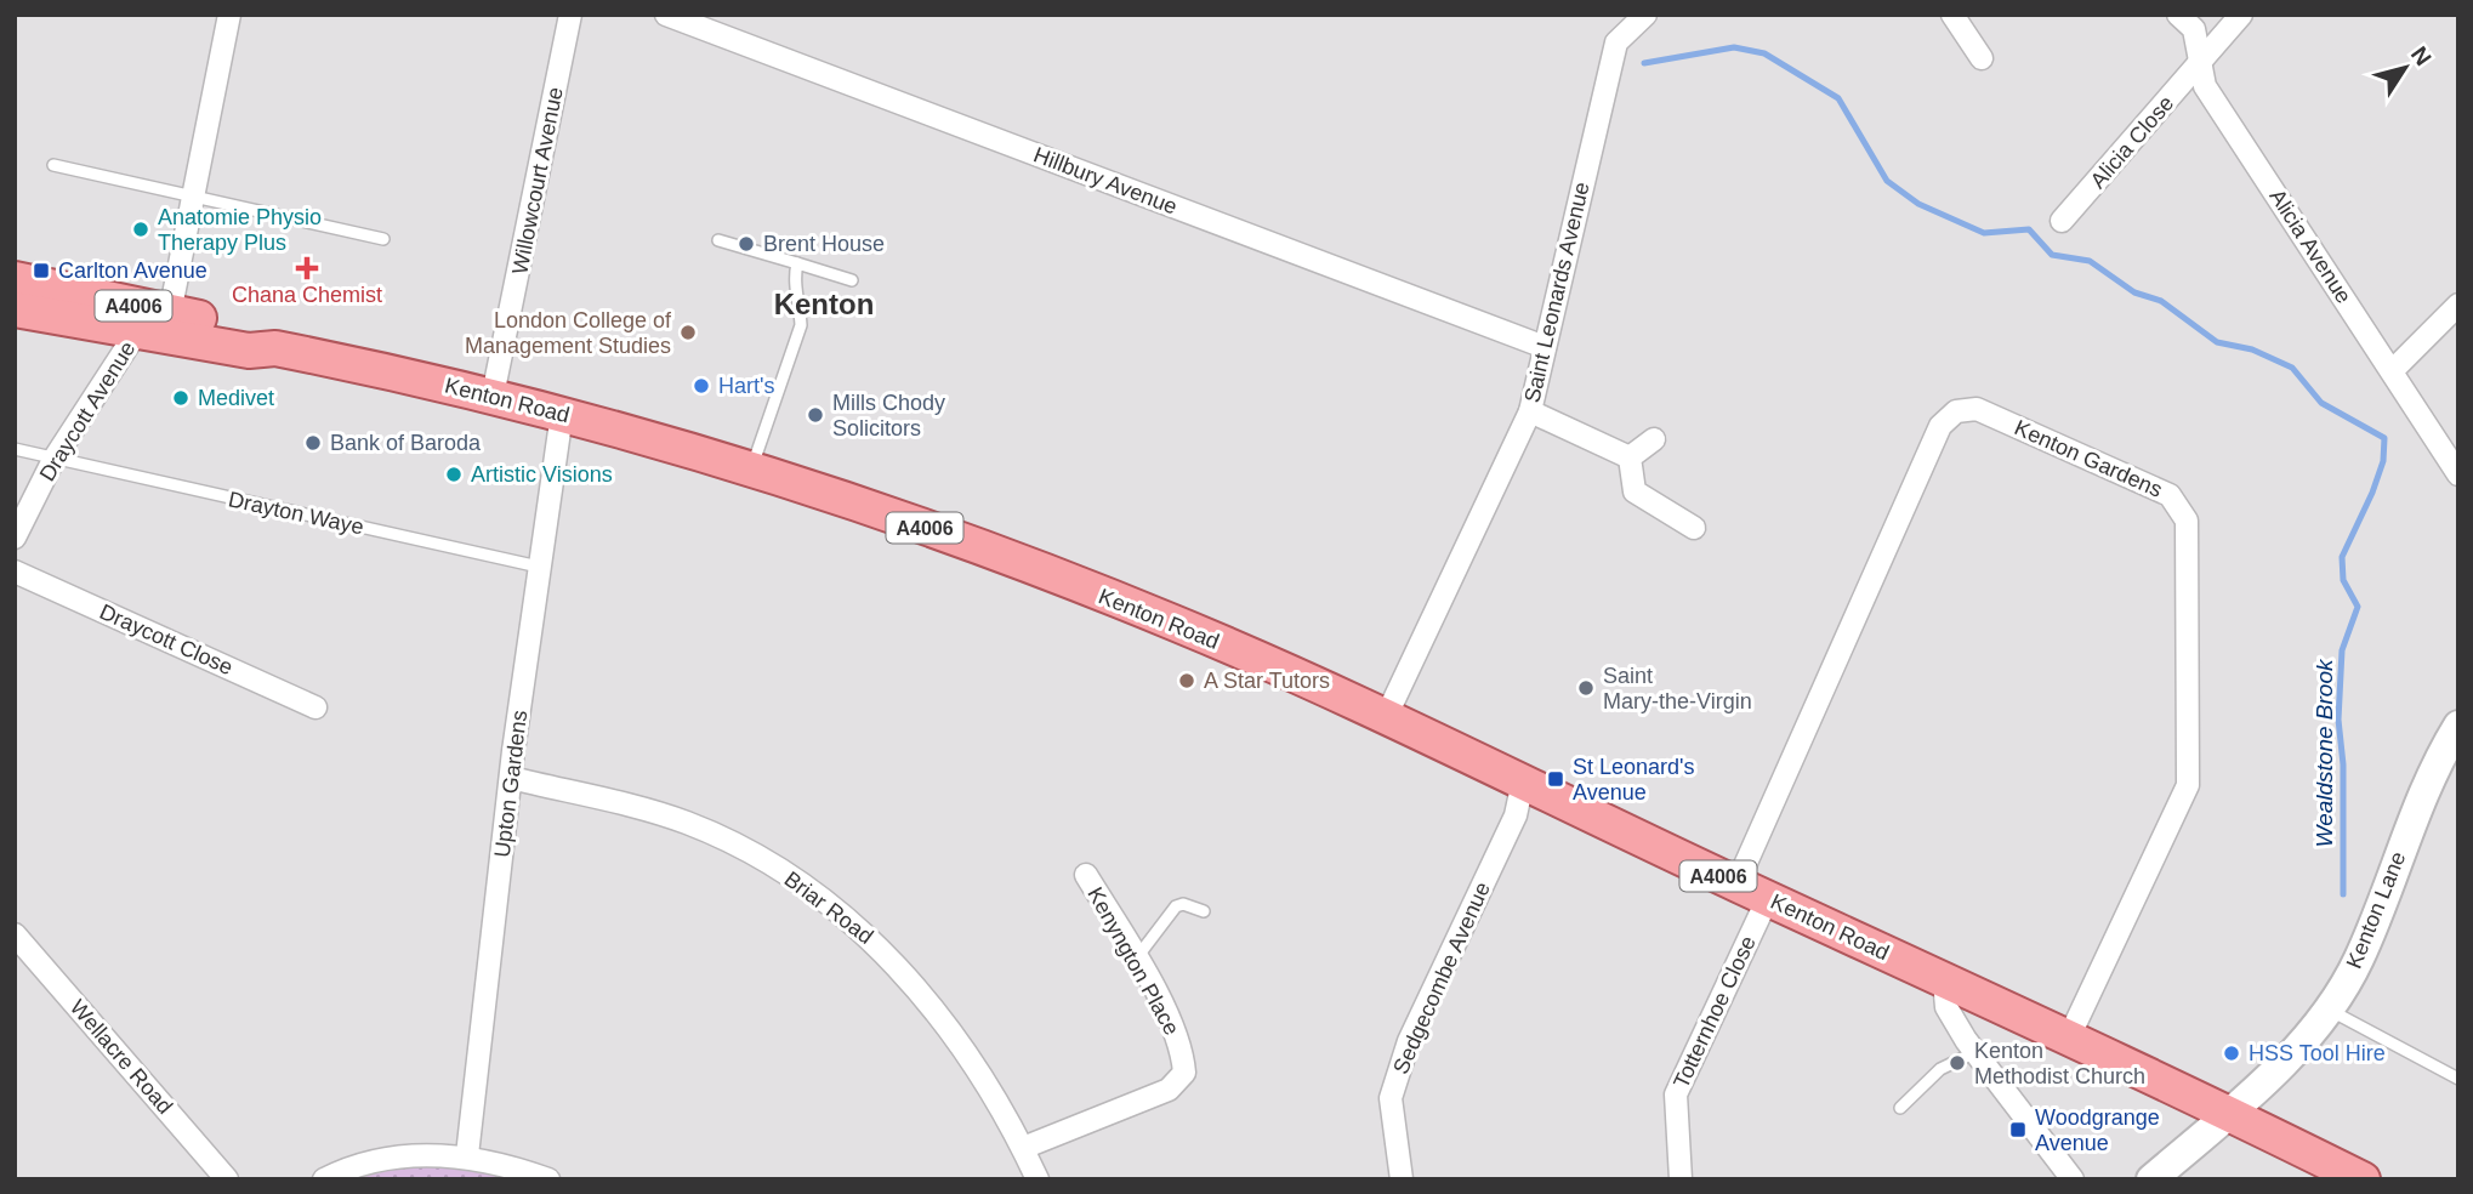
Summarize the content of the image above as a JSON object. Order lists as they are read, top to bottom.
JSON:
{
  "streets": {
    "main road": ["A4006", "Kenton Road"],
    "street": [
      "Alicia Close",
      "Willowcourt Avenue",
      "Hillbury Avenue",
      "Alicia Avenue",
      "Saint Leonards Avenue",
      "Draycott Avenue",
      "Kenton Gardens",
      "Draycott Close",
      "Upton Gardens",
      "Briar Road",
      "Kenton Lane",
      "Kenyngton Place",
      "Sedgecombe Avenue",
      "Totternhoe Close",
      "Wellacre Road"
    ],
    "lane": ["Drayton Waye"]
  },
  "crossings": [
    ["Alicia Close", "Alicia Avenue"],
    ["Willowcourt Avenue", "Kenton Road"],
    ["Hillbury Avenue", "Saint Leonards Avenue"],
    ["Saint Leonards Avenue", "Kenton Road"],
    ["A4006", "Kenton Road"],
    ["A4006", "Kenton Lane"],
    ["Kenton Road", "Draycott Avenue"],
    ["Kenton Road", "Kenton Gardens"],
    ["Kenton Road", "Upton Gardens"],
    ["Kenton Road", "Kenton Lane"],
    ["Kenton Road", "Sedgecombe Avenue"],
    ["Kenton Road", "Totternhoe Close"],
    ["Draycott Avenue", "Drayton Waye"],
    ["Kenton Gardens", "Totternhoe Close"],
    ["Drayton Waye", "Upton Gardens"],
    ["Upton Gardens", "Briar Road"],
    ["Briar Road", "Kenyngton Place"]
  ],
  "districts": ["Kenton"],
  "water": ["Wealdstone Brook"],
  "places": {
    "other": [
      "Anatomie Physio Therapy Plus",
      "Brent House",
      "London College of Management Studies",
      "Hart's",
      "Medivet",
      "Mills Chody Solicitors",
      "Bank of Baroda",
      "Artistic Visions",
      "A Star Tutors",
      "Saint Mary-the-Virgin",
      "HSS Tool Hire",
      "Kenton Methodist Church"
    ],
    "health": ["Chana Chemist"],
    "transit": ["Carlton Avenue", "St Leonard's Avenue", "Woodgrange Avenue"]
  },
  "north": "top right"
}
